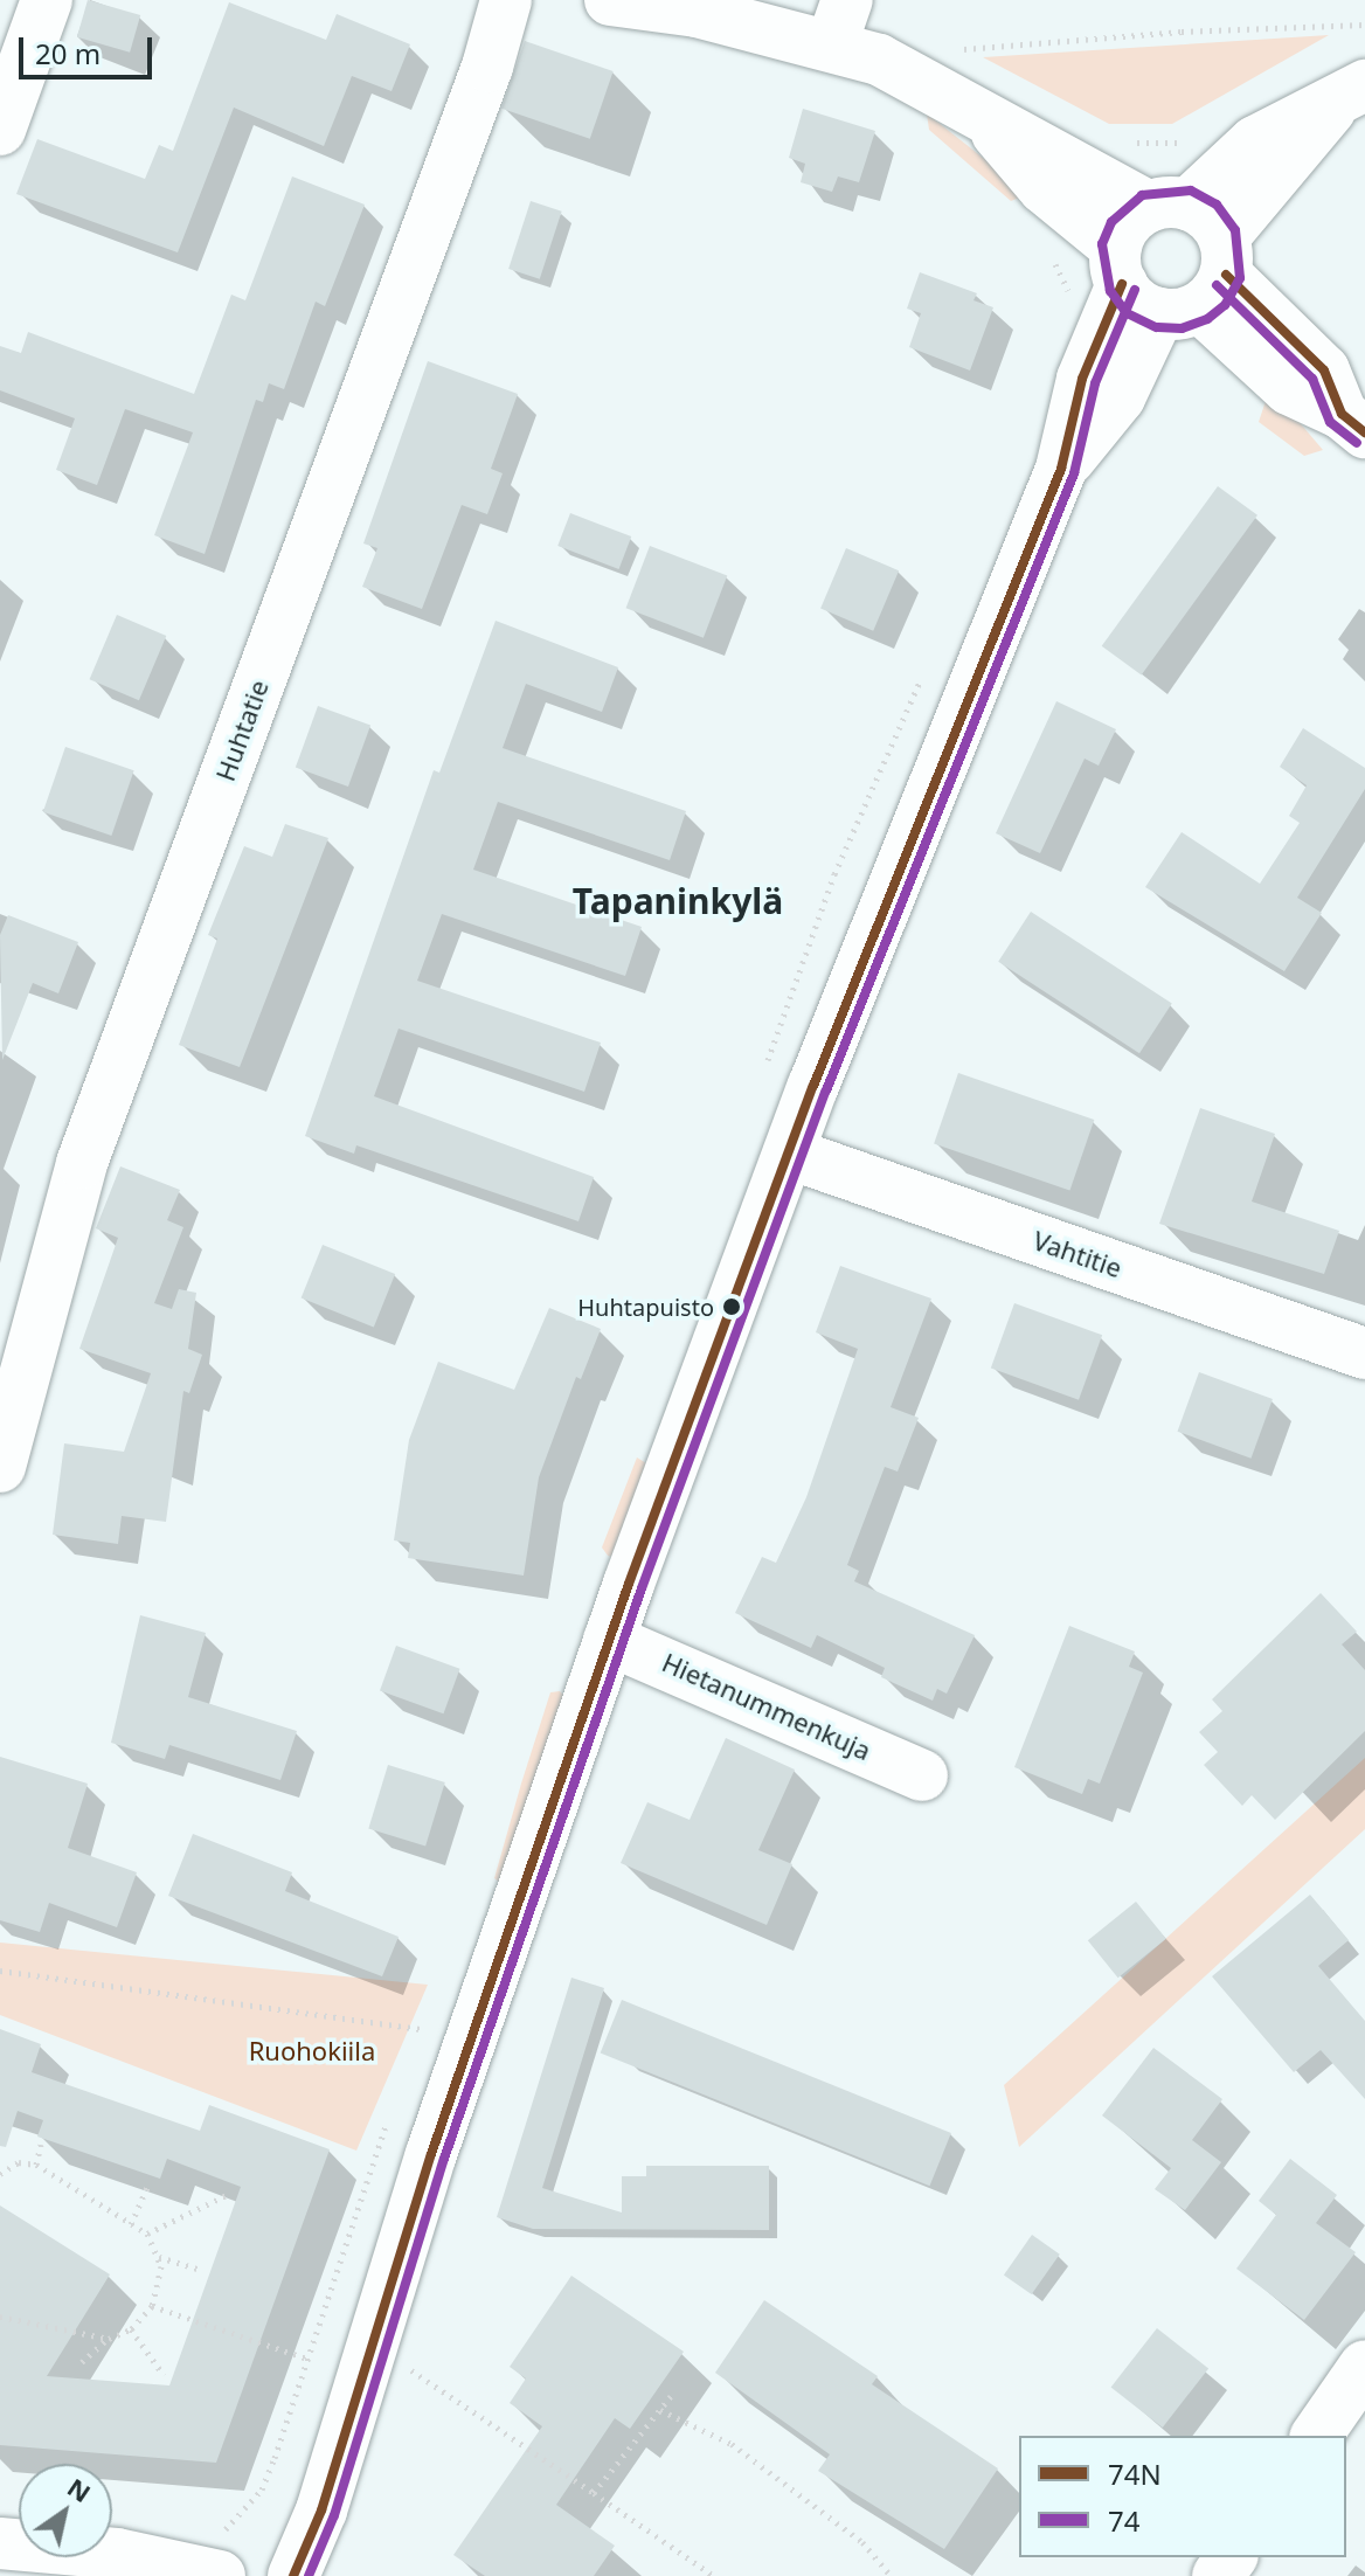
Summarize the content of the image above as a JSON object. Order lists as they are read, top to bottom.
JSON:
{
  "streets": {
    "street": ["Huhtatie", "Vahtitie", "Hietanummenkuja"]
  },
  "districts": ["Tapaninkylä"],
  "parks": ["Ruohokiila"],
  "places": ["Huhtapuisto"],
  "lines": ["transit line 74", "transit line 74N"],
  "legend": ["74N", "74"],
  "scale_bar": "20 m",
  "north": "top right"
}
